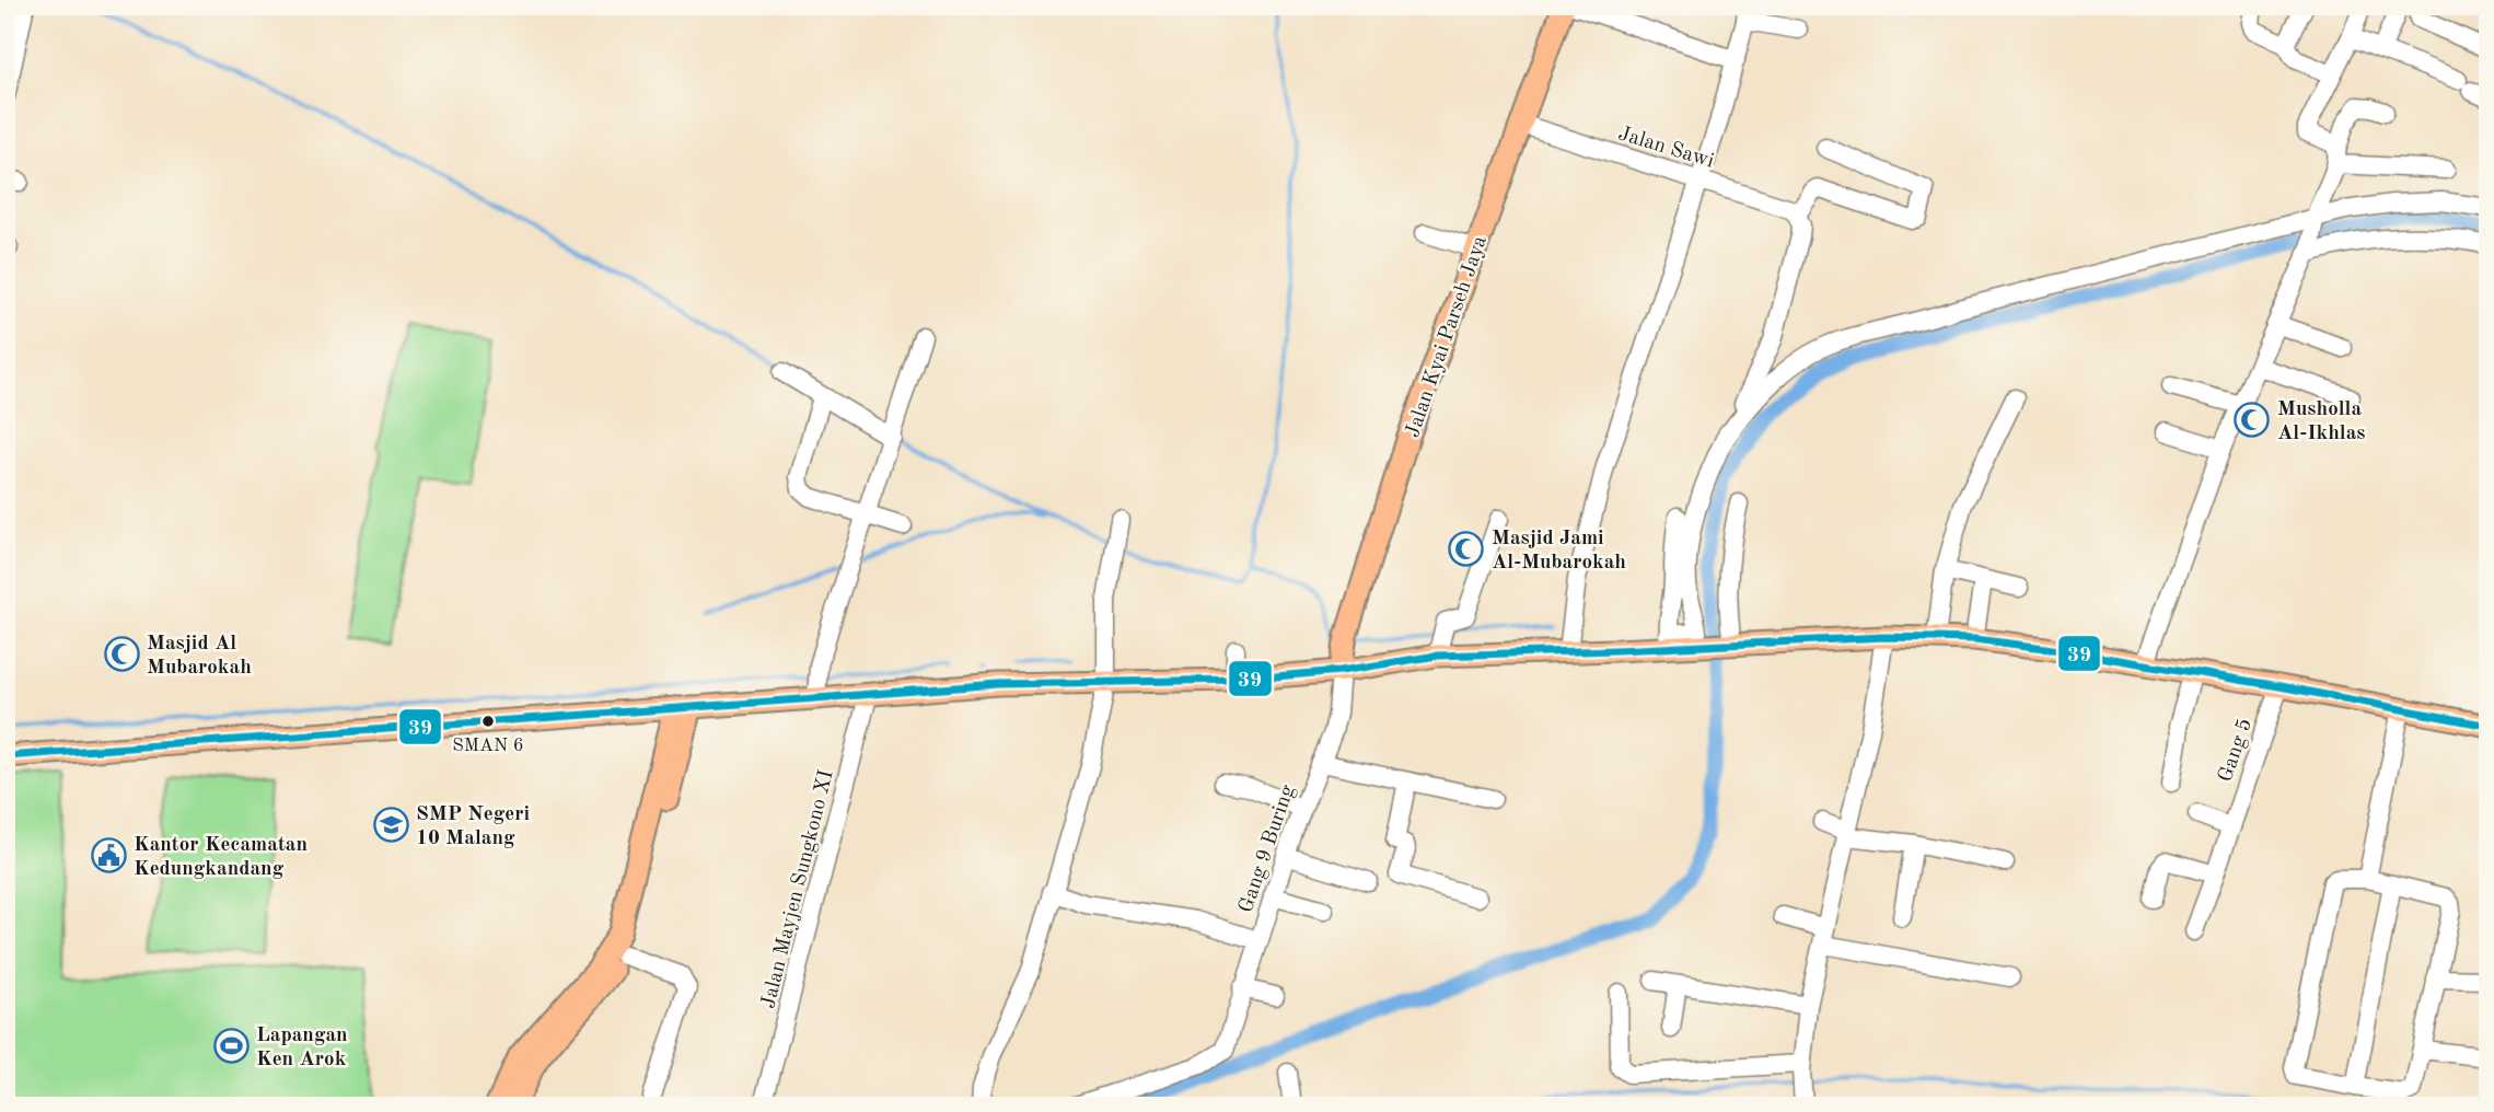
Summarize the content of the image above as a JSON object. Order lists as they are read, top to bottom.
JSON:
{
  "streets": {
    "main road": ["Jalan Kyai Parseh Jaya"],
    "street": [
      "Jalan Sawi",
      "Gang 5",
      "Gang 9 Buring",
      "Jalan Mayjen Sungkono XI"
    ]
  },
  "crossings": [
    ["Jalan Sawi", "Jalan Kyai Parseh Jaya"],
    ["Jalan Kyai Parseh Jaya", "Gang 9 Buring"]
  ],
  "places": {
    "mosque": ["Musholla Al-Ikhlas", "Masjid Jami Al-Mubarokah", "Masjid Al Mubarokah"],
    "other": ["SMAN 6"],
    "school or university": ["SMP Negeri 10 Malang"],
    "public building": ["Kantor Kecamatan Kedungkandang"],
    "sports": ["Lapangan Ken Arok"]
  },
  "lines": ["transit line 39"]
}
